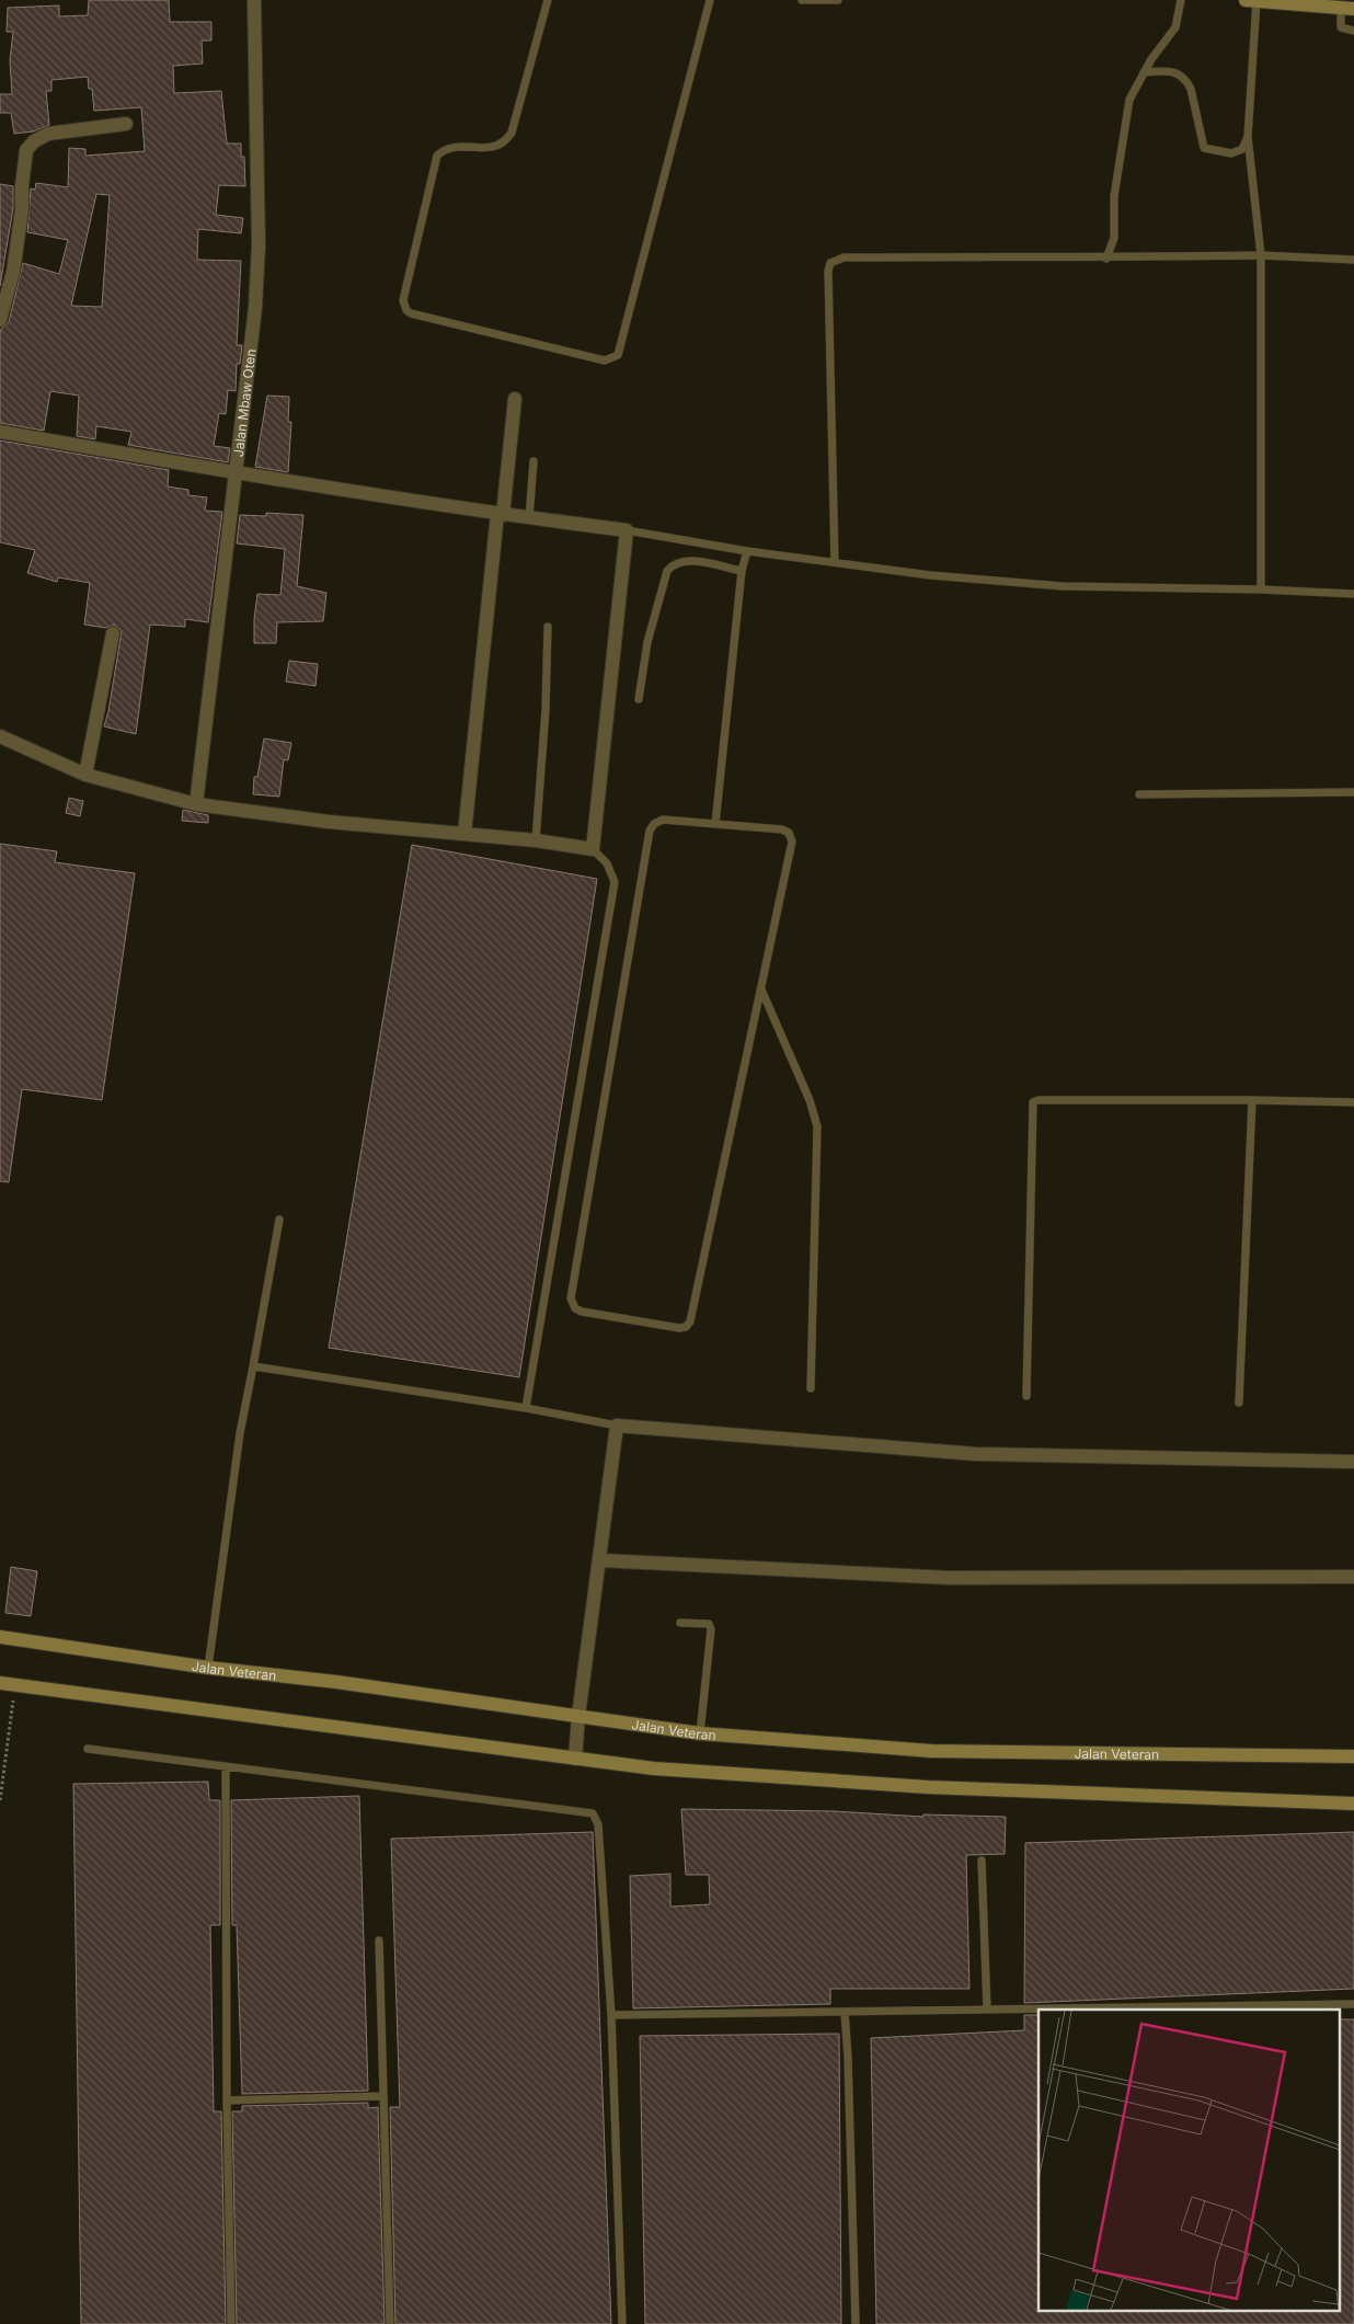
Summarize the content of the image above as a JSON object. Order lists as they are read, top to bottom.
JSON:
{
  "streets": {
    "main road": ["Jalan Veteran"],
    "street": ["Jalan Mbaw Oten"]
  }
}
